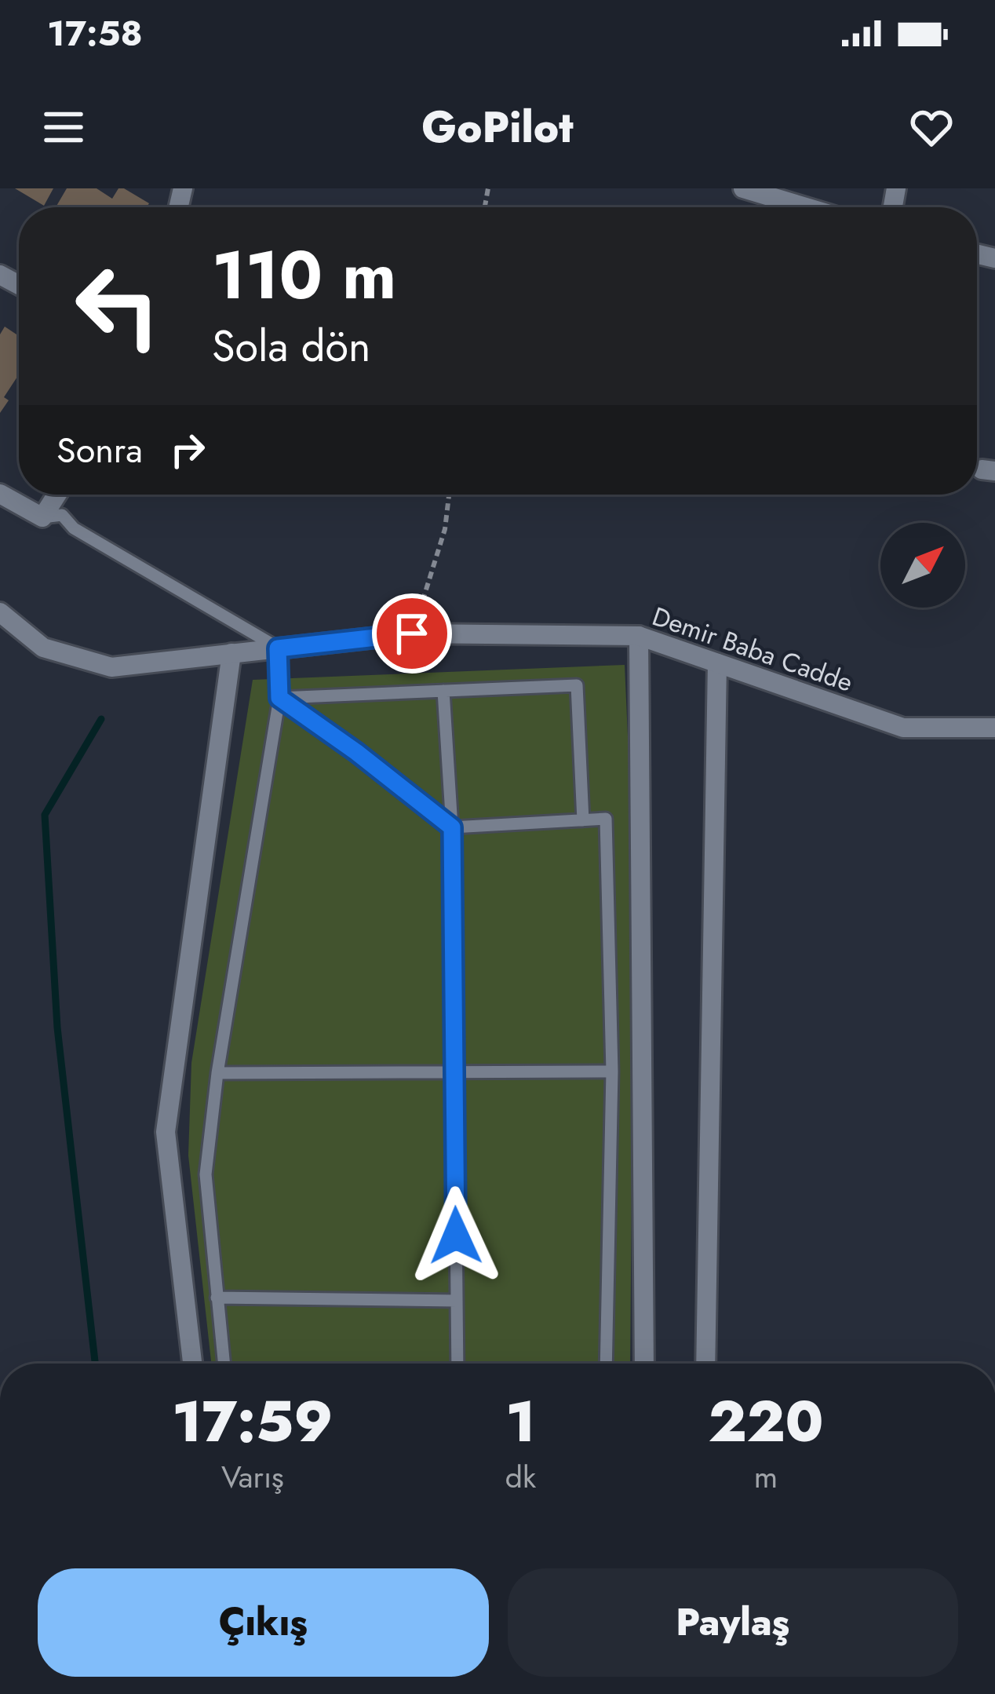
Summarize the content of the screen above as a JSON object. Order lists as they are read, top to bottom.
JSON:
{
  "streets": {
    "street": ["Demir Baba Cadde"]
  },
  "north": "top right",
  "page": {
    "status": "17:58",
    "header": "GoPilot",
    "turn": ["110 m", "Sola dön"],
    "then": "Sonra",
    "eta": [
      "17:59",
      "Varış",
      "1",
      "dk",
      "220",
      "m"
    ],
    "buttons": ["Çıkış", "Paylaş"]
  }
}
